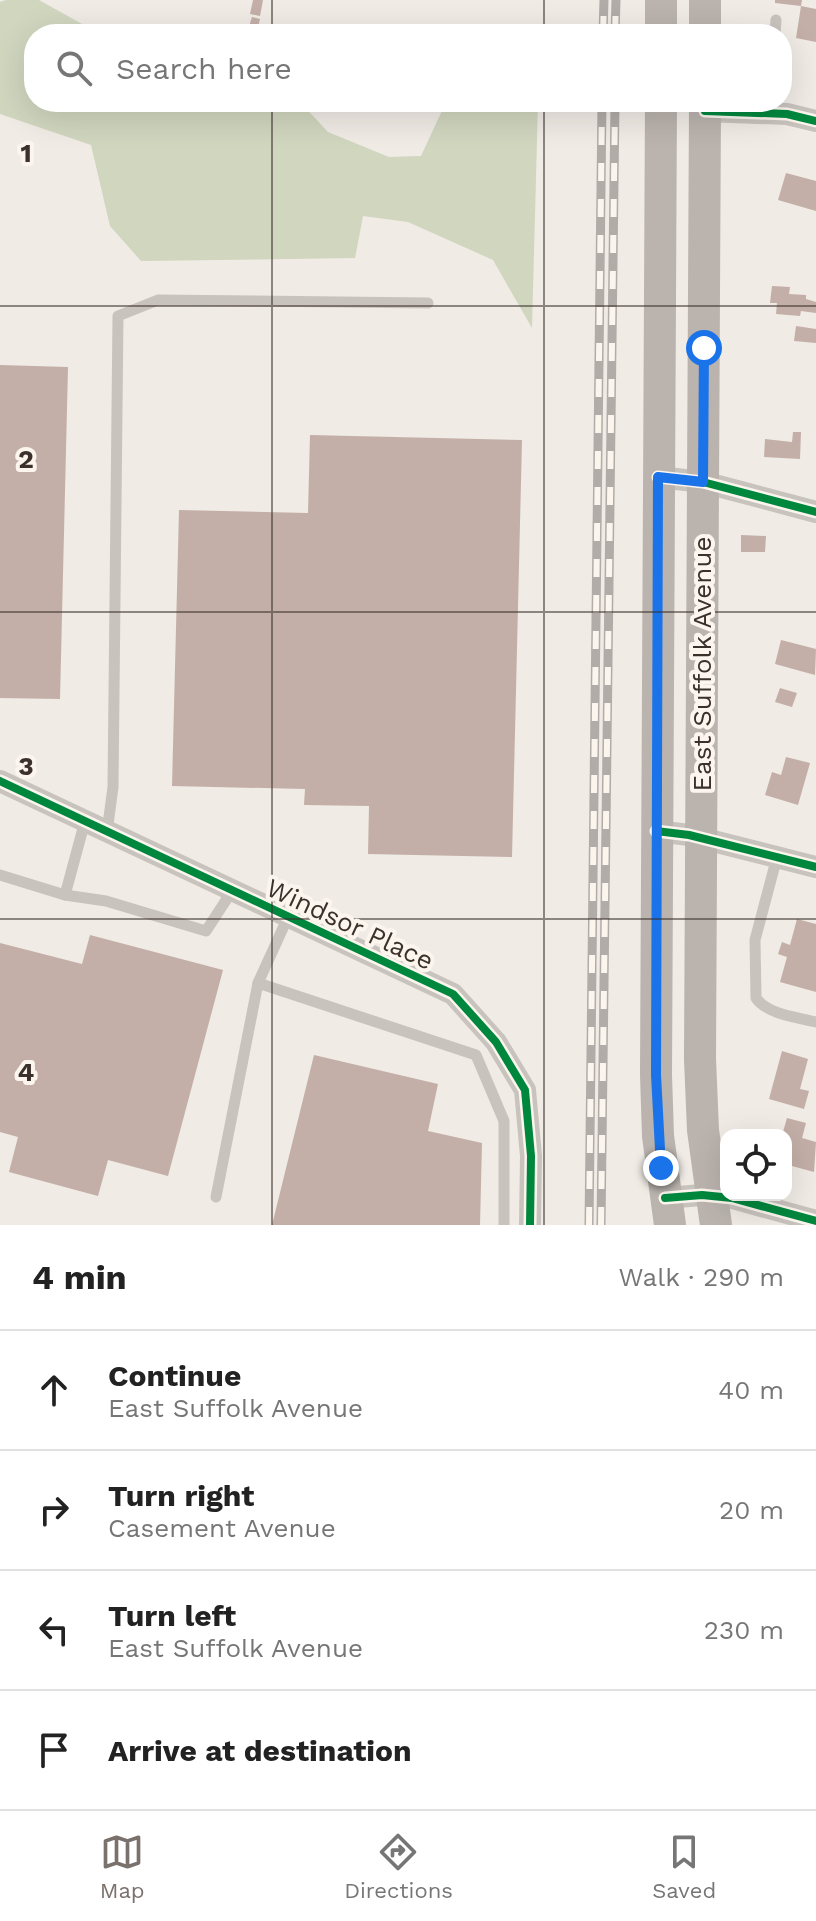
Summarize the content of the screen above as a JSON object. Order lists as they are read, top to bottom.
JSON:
{
  "streets": {
    "main road": ["East Suffolk Avenue"],
    "street": ["Windsor Place"]
  },
  "page": {
    "search": "Search here",
    "heading": ["4 min", "Walk · 290 m"],
    "list": [
      ["Continue", "East Suffolk Avenue", "40 m"],
      ["Turn right", "Casement Avenue", "20 m"],
      ["Turn left", "East Suffolk Avenue", "230 m"],
      "Arrive at destination"
    ],
    "nav": ["Map", "Directions", "Saved"]
  },
  "grid": {
    "rows": [
      "1",
      "2",
      "3",
      "4"
    ]
  }
}
